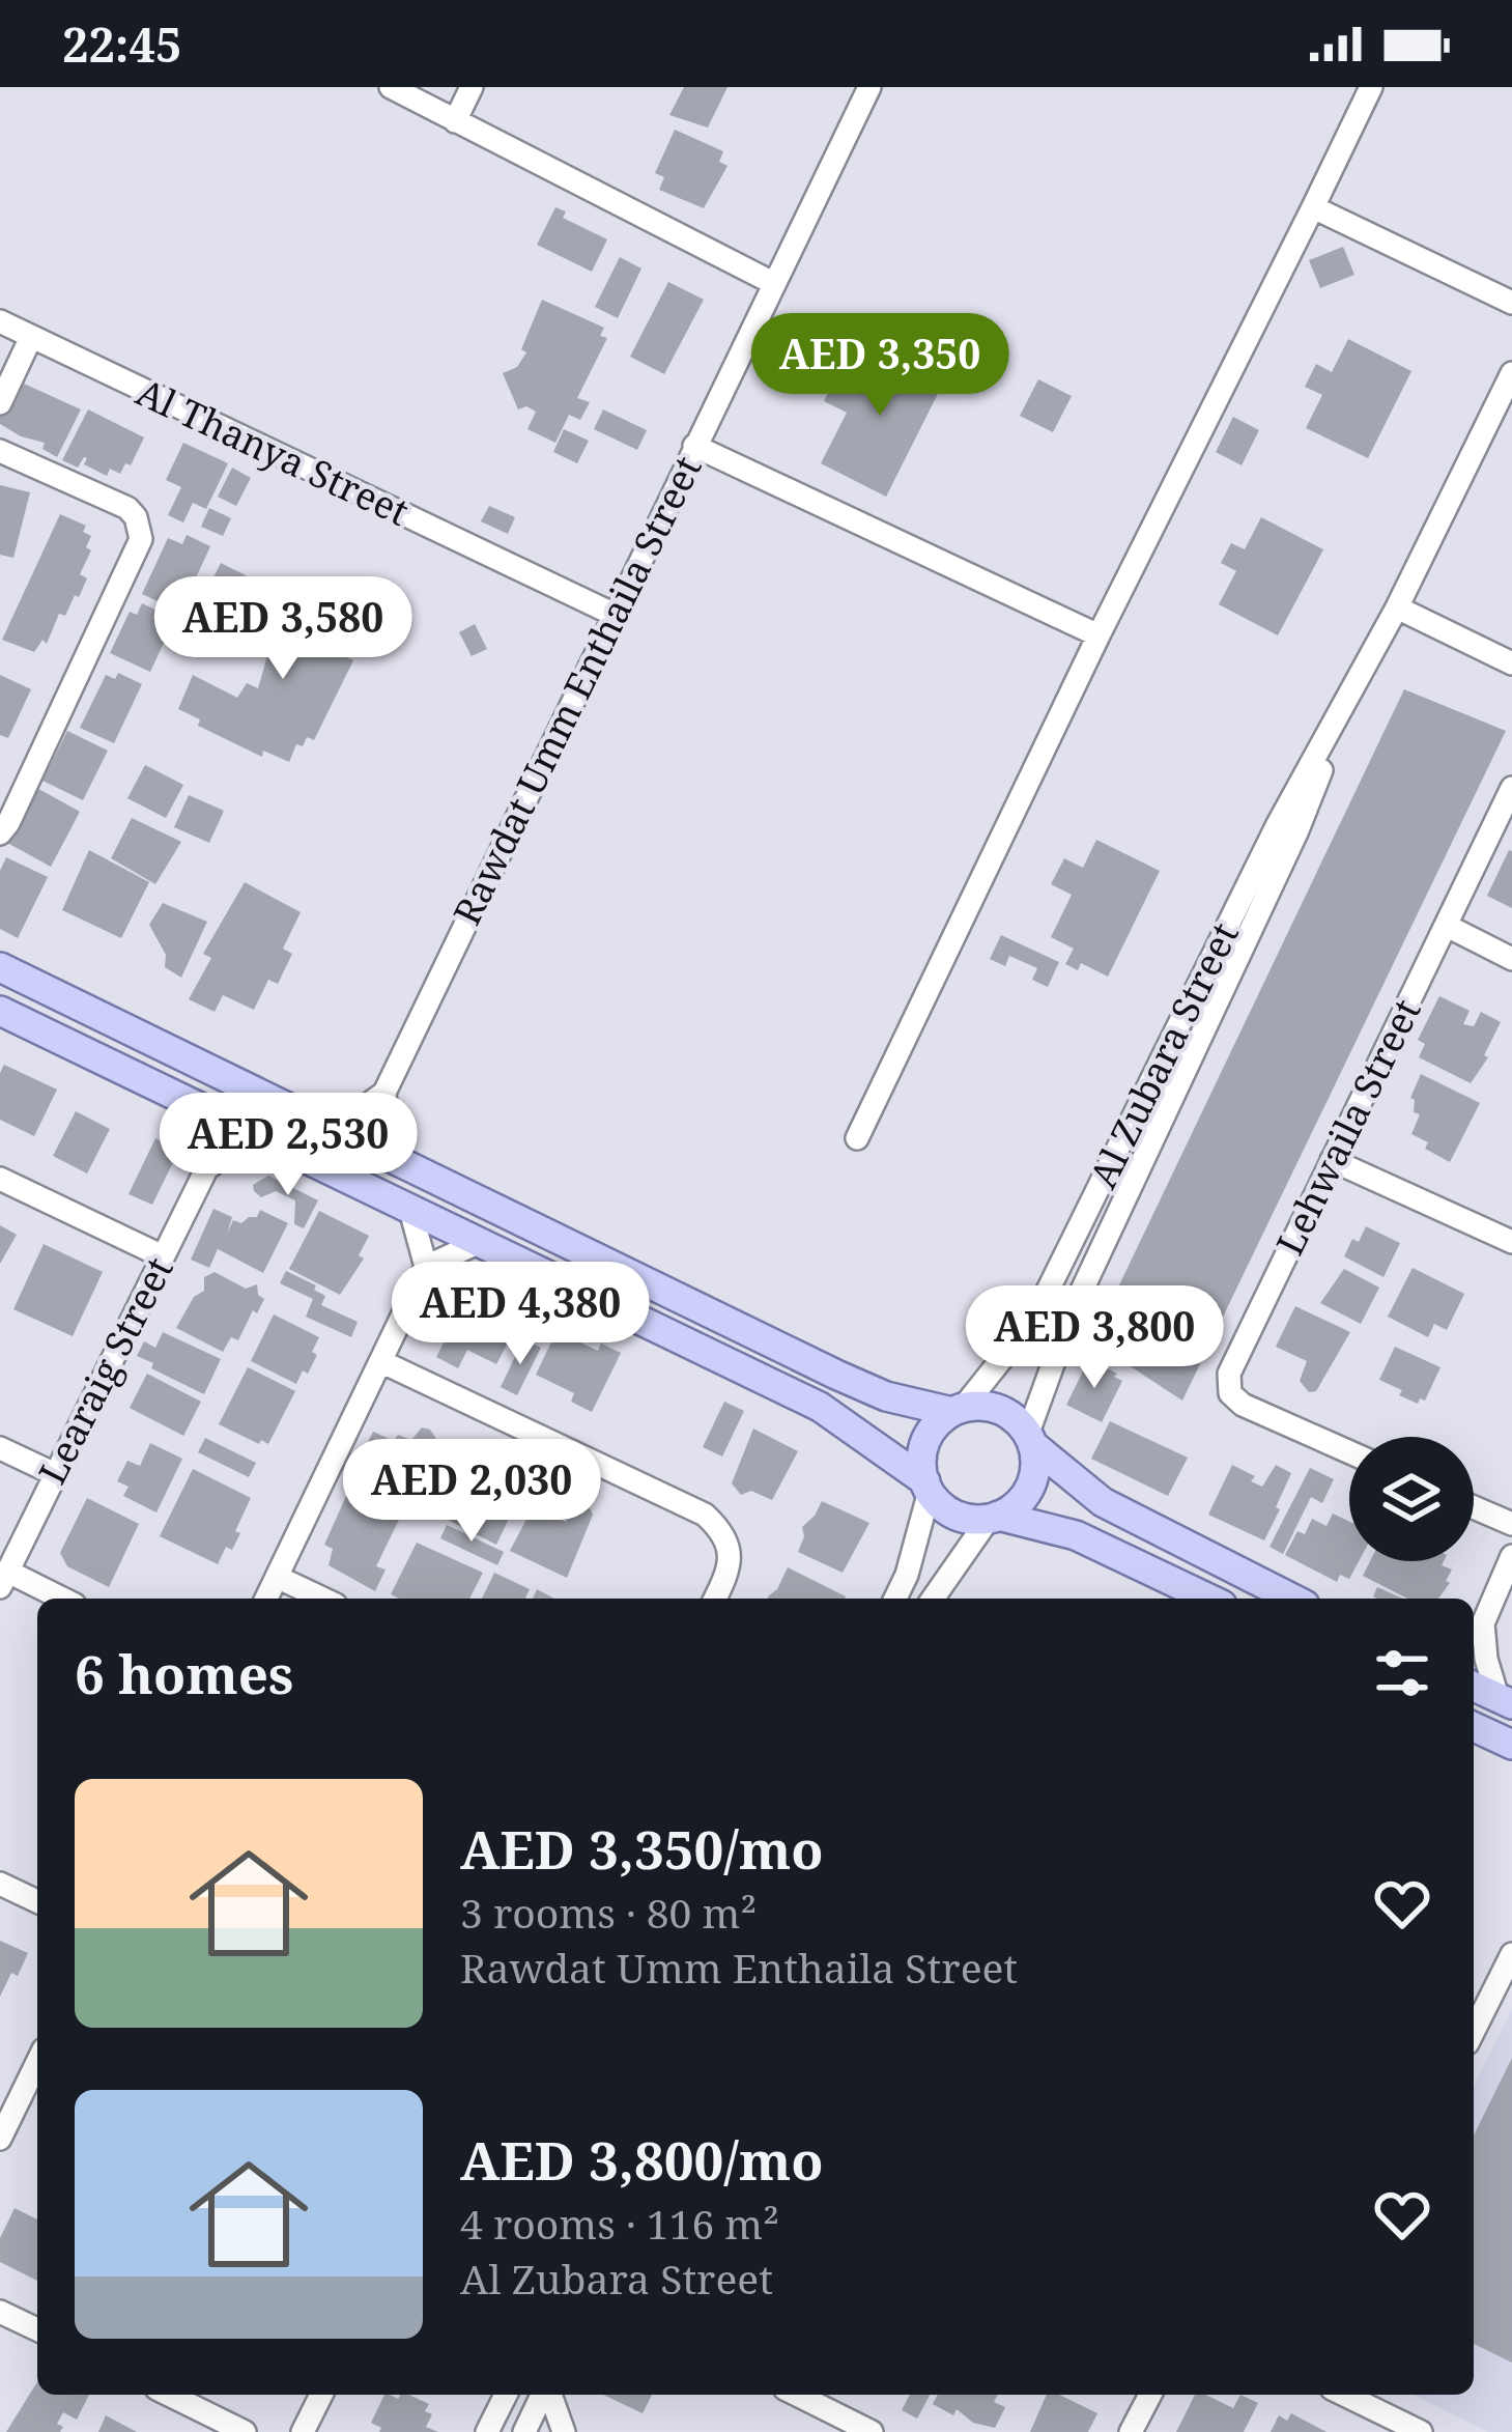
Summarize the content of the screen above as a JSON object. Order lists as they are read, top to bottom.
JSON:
{
  "streets": {
    "street": [
      "Al Thanya Street",
      "Rawdat Umm Enthaila Street",
      "Al Zubara Street",
      "Lehwaila Street",
      "Learaig Street"
    ]
  },
  "crossings": [
    ["Al Thanya Street", "Rawdat Umm Enthaila Street"]
  ],
  "page": {
    "status": "22:45",
    "price": [
      "AED 3,350",
      "AED 3,580",
      "AED 2,530",
      "AED 4,380",
      "AED 3,800",
      "AED 2,030"
    ],
    "heading": "6 homes",
    "list": [
      {
        "name": "AED 3,350/mo",
        "note": "3 rooms · 80 m² · Rawdat Umm Enthaila Street"
      },
      {
        "name": "AED 3,800/mo",
        "note": "4 rooms · 116 m² · Al Zubara Street"
      }
    ]
  }
}
